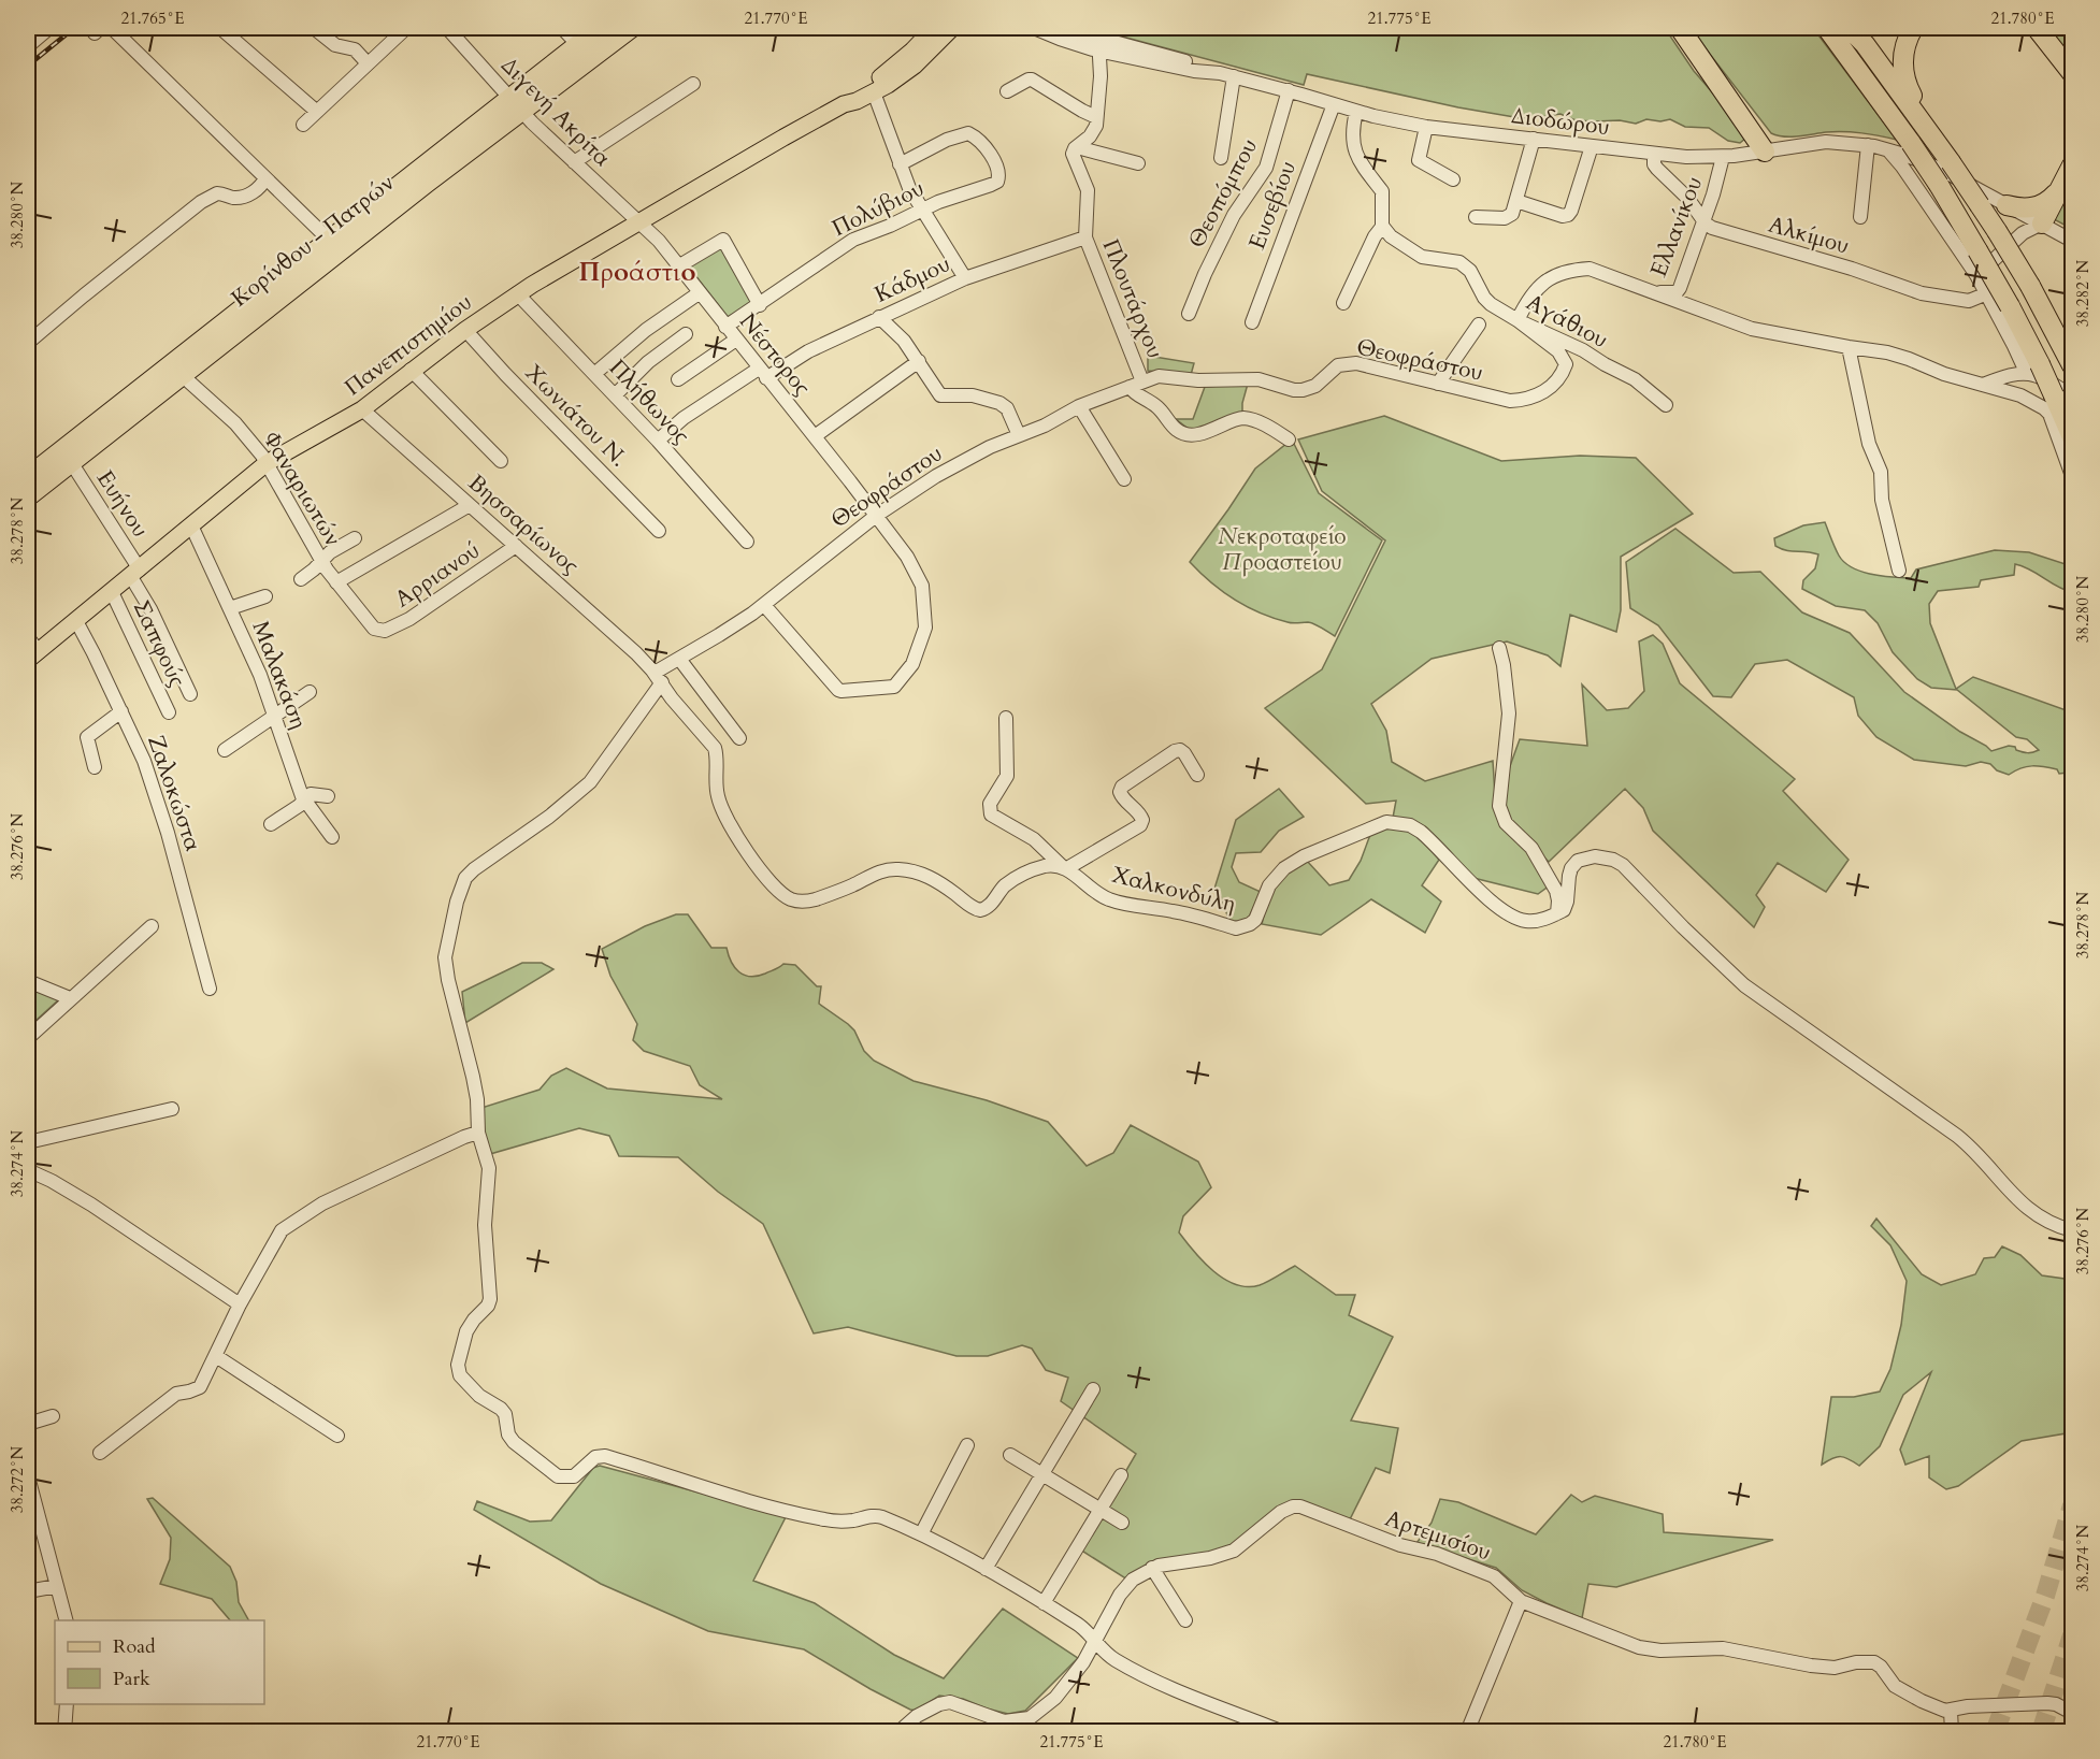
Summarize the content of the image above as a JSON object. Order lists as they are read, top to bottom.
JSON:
{
  "streets": {
    "highway": ["Κορίνθου - Πατρών"],
    "main road": ["Πανεπιστημίου"],
    "street": [
      "Διγενή Ακρίτα",
      "Διοδώρου",
      "Θεοπόμπου",
      "Ευσεβίου",
      "Πολύβιου",
      "Ελλανίκου",
      "Αλκίμου",
      "Κάδμου",
      "Πλουτάρχου",
      "Αγάθιου",
      "Νέστορος",
      "Θεοφράστου",
      "Πλήθωνος",
      "Χωνιάτου Ν.",
      "Φαναριωτών",
      "Ευήνου",
      "Βησσαρίωνος",
      "Αρριανού",
      "Σαπφούς",
      "Μαλακάση",
      "Ζαλοκώστα",
      "Χαλκονδύλη",
      "Αρτεμισίου"
    ]
  },
  "crossings": [
    ["Διγενή Ακρίτα", "Κορίνθου - Πατρών"],
    ["Διγενή Ακρίτα", "Πανεπιστημίου"],
    ["Διγενή Ακρίτα", "Νέστορος"],
    ["Διοδώρου", "Θεοπόμπου"],
    ["Διοδώρου", "Ευσεβίου"],
    ["Διοδώρου", "Ελλανίκου"],
    ["Διοδώρου", "Αλκίμου"],
    ["Πολύβιου", "Νέστορος"],
    ["Ελλανίκου", "Αλκίμου"],
    ["Κορίνθου - Πατρών", "Φαναριωτών"],
    ["Κορίνθου - Πατρών", "Ευήνου"],
    ["Κάδμου", "Πλουτάρχου"],
    ["Κάδμου", "Νέστορος"],
    ["Κάδμου", "Πλήθωνος"],
    ["Πλουτάρχου", "Θεοφράστου"],
    ["Αγάθιου", "Θεοφράστου"],
    ["Πανεπιστημίου", "Νέστορος"],
    ["Πανεπιστημίου", "Πλήθωνος"],
    ["Πανεπιστημίου", "Χωνιάτου Ν."],
    ["Πανεπιστημίου", "Φαναριωτών"],
    ["Πανεπιστημίου", "Ευήνου"],
    ["Πανεπιστημίου", "Βησσαρίωνος"],
    ["Πανεπιστημίου", "Σαπφούς"],
    ["Πανεπιστημίου", "Μαλακάση"],
    ["Πανεπιστημίου", "Ζαλοκώστα"],
    ["Νέστορος", "Θεοφράστου"],
    ["Θεοφράστου", "Βησσαρίωνος"],
    ["Φαναριωτών", "Αρριανού"],
    ["Βησσαρίωνος", "Αρριανού"]
  ],
  "districts": ["Προάστιο"],
  "parks": ["Νεκροταφείο Προαστείου"],
  "legend": ["Road", "Park"],
  "coordinates": [
    "21.765°E",
    "21.770°E",
    "21.775°E",
    "21.780°E",
    "38.280°N",
    "38.282°N",
    "38.278°N",
    "38.276°N",
    "38.274°N",
    "38.272°N"
  ]
}
